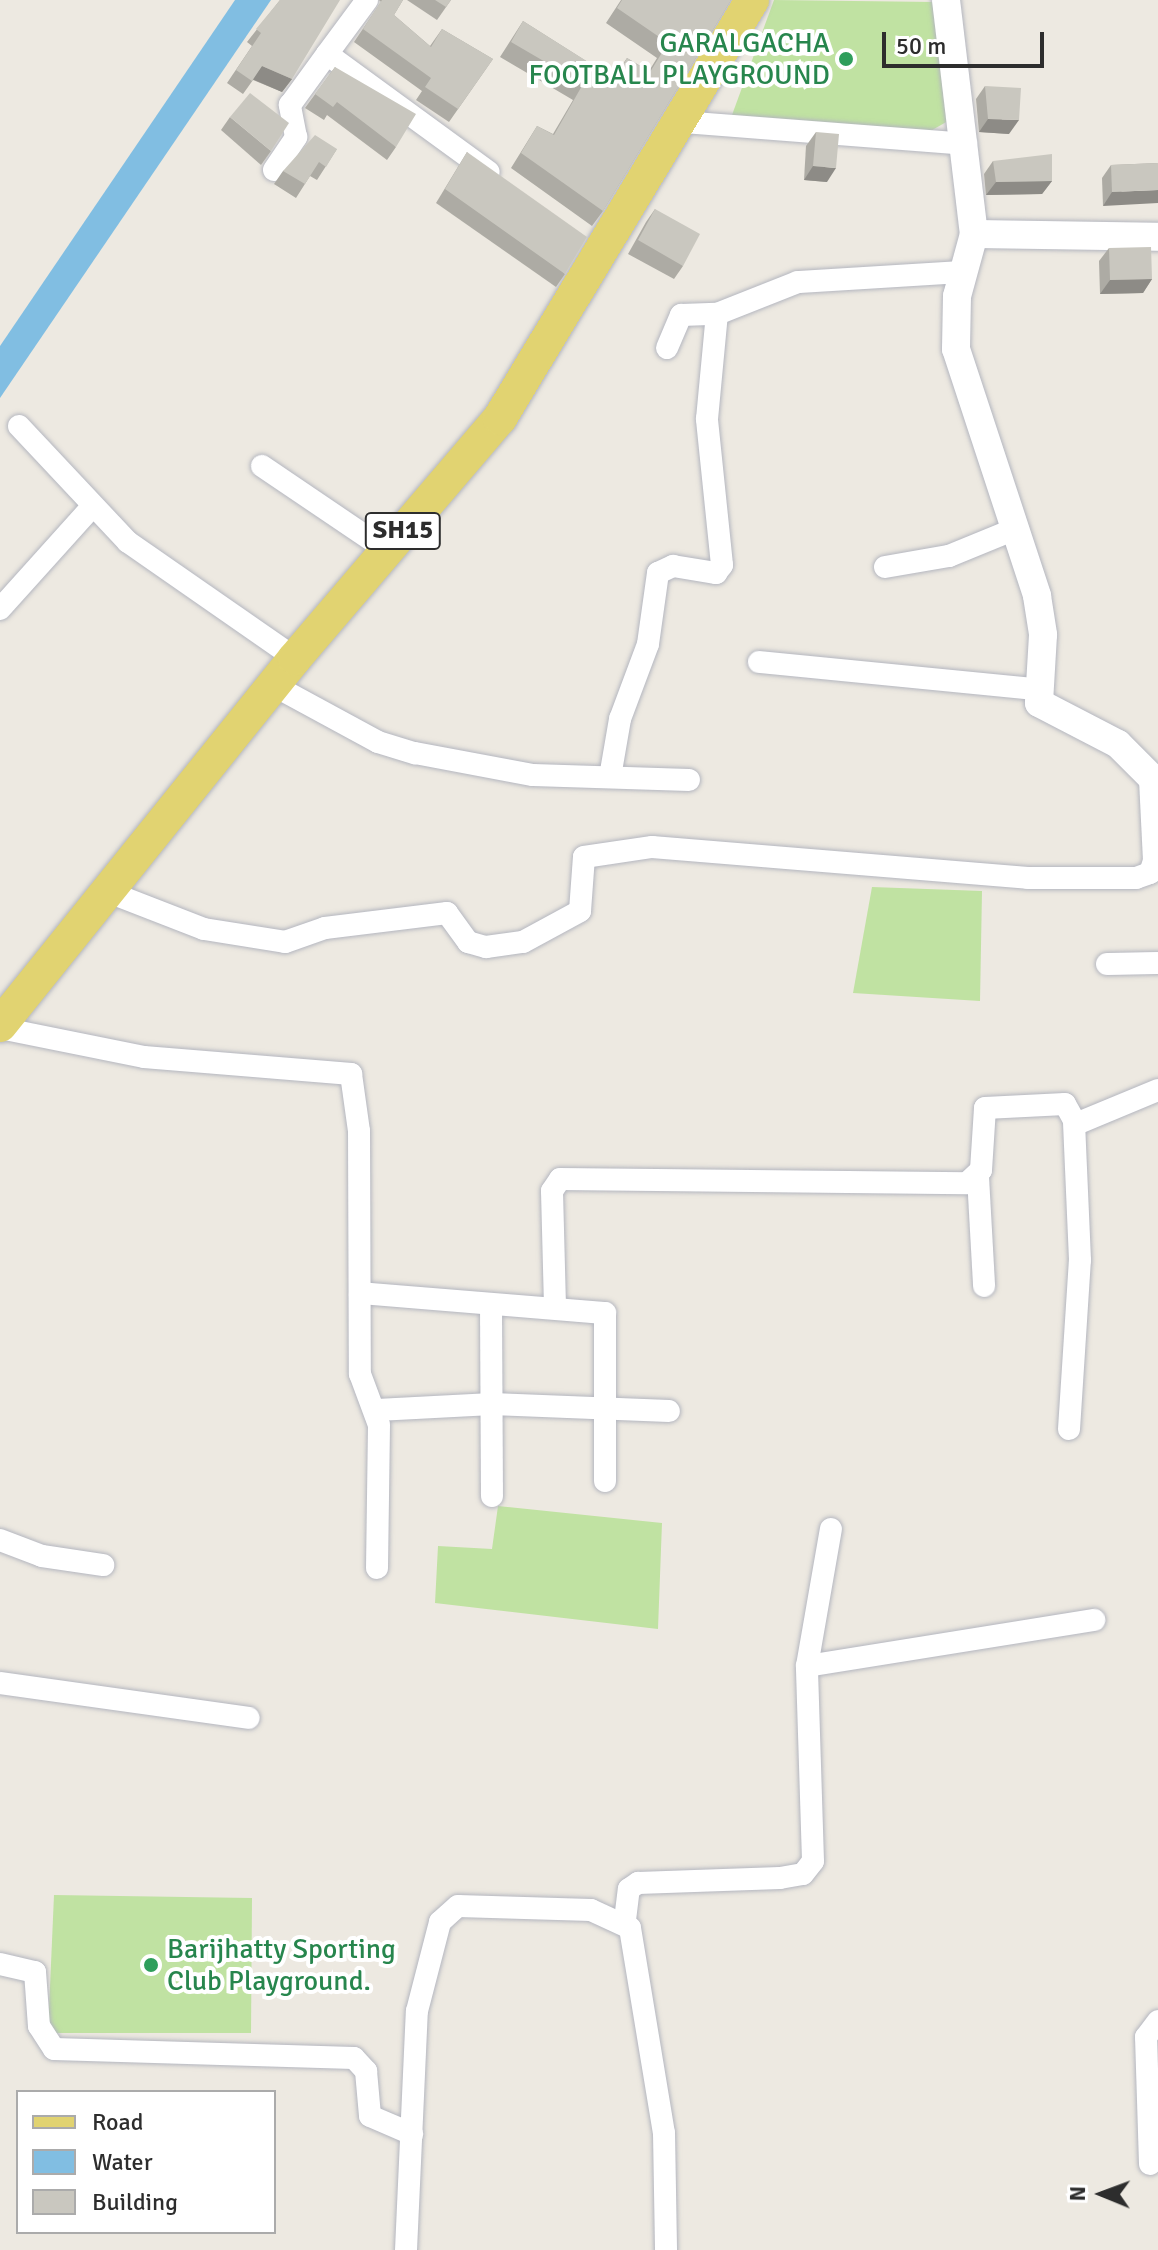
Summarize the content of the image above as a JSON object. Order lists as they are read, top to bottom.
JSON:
{
  "streets": {
    "main road": ["SH15"]
  },
  "places": ["GARALGACHA FOOTBALL PLAYGROUND", "Barijhatty Sporting Club Playground."],
  "legend": ["Road", "Water", "Building"],
  "scale_bar": "50 m",
  "north": "left"
}
